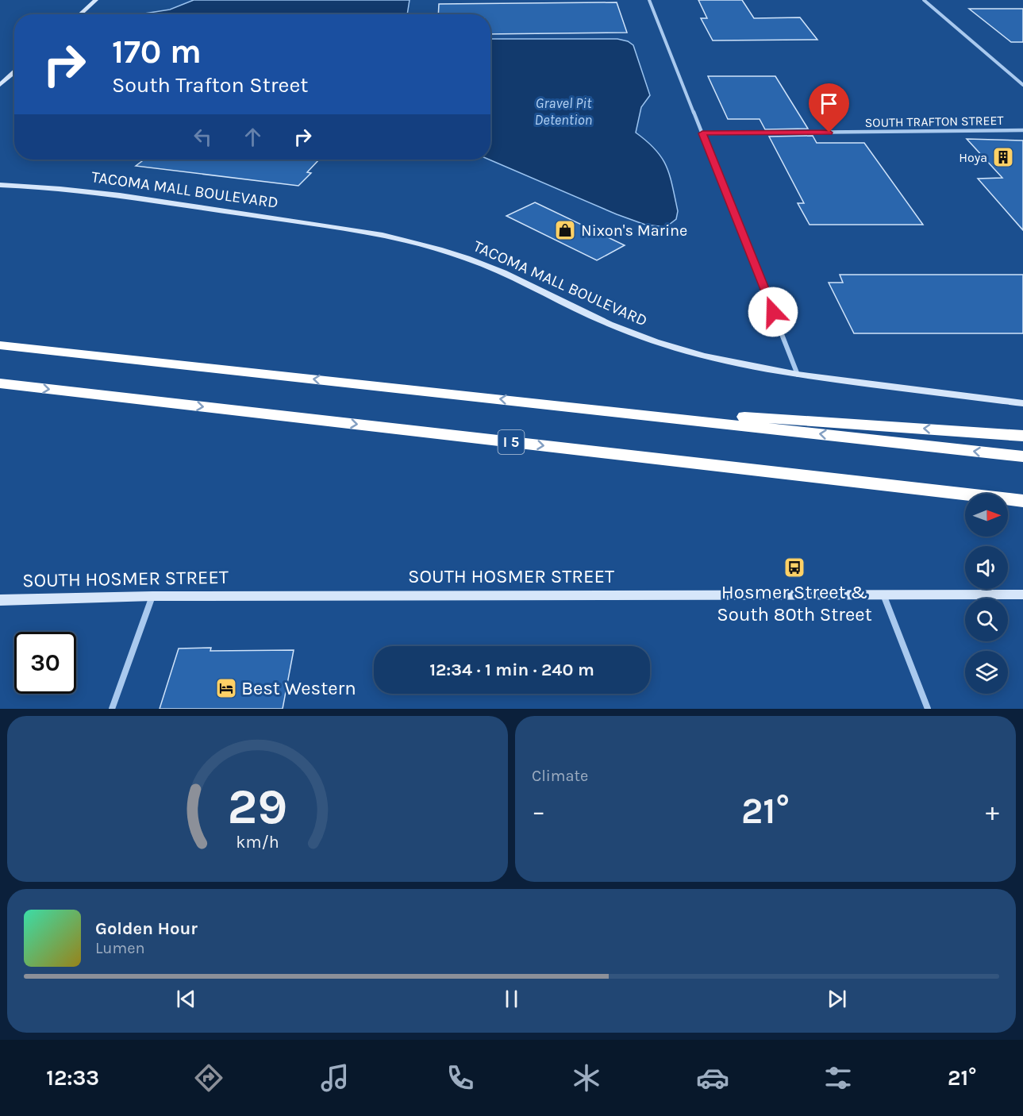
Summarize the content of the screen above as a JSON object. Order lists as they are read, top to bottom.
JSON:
{
  "streets": {
    "highway": ["I 5"],
    "main road": ["TACOMA MALL BOULEVARD", "SOUTH HOSMER STREET"],
    "street": ["SOUTH TRAFTON STREET"]
  },
  "water": ["Gravel Pit Detention"],
  "places": {
    "building": ["Hoya"],
    "shop": ["Nixon's Marine"],
    "bus stop": ["Hosmer Street & South 80th Street"],
    "hotel": ["Best Western"]
  },
  "north": "right",
  "page": {
    "turn": ["170 m", "South Trafton Street"],
    "limit": "30",
    "trip": "12:34 · 1 min · 240 m",
    "tile": "Climate",
    "heat": ["−", "21°", "+"],
    "song": ["Golden Hour", "Lumen"],
    "tabs": ["12:33", "21°"],
    "gauge": ["29", "km/h"]
  }
}
